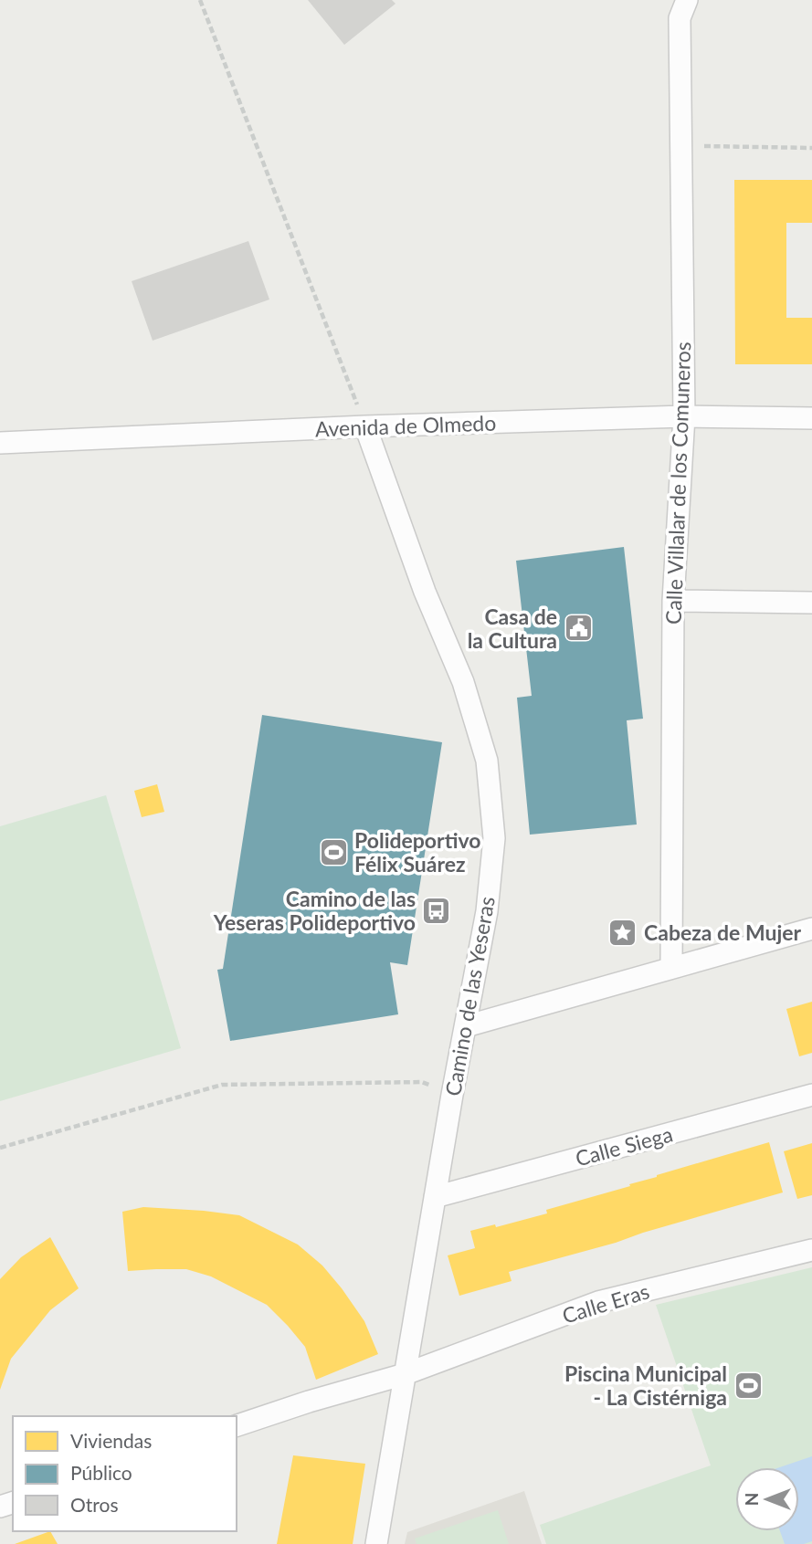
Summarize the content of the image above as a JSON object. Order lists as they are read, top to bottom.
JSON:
{
  "streets": {
    "street": [
      "Avenida de Olmedo",
      "Calle Villalar de los Comuneros",
      "Camino de las Yeseras",
      "Calle Siega",
      "Calle Eras"
    ]
  },
  "crossings": [
    ["Avenida de Olmedo", "Calle Villalar de los Comuneros"],
    ["Avenida de Olmedo", "Camino de las Yeseras"],
    ["Camino de las Yeseras", "Calle Siega"],
    ["Camino de las Yeseras", "Calle Eras"]
  ],
  "places": {
    "public building": ["Casa de la Cultura"],
    "sports": ["Polideportivo Félix Suárez", "Piscina Municipal - La Cistérniga"],
    "bus stop": ["Camino de las Yeseras Polideportivo"],
    "place": ["Cabeza de Mujer"]
  },
  "legend": ["Viviendas", "Público", "Otros"],
  "north": "left"
}
